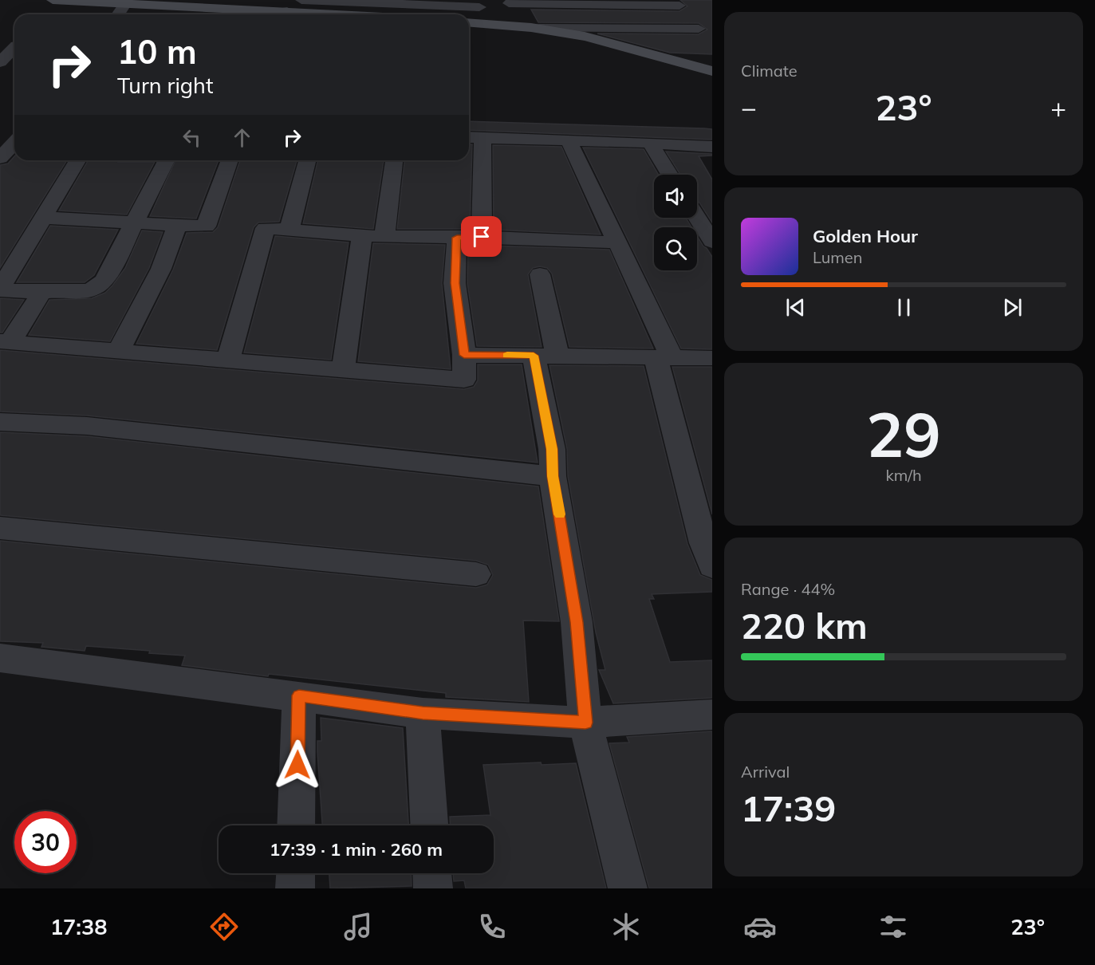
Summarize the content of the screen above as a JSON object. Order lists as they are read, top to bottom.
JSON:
{
  "page": {
    "tile": [
      "Climate",
      ["29", "km/h"],
      ["Range · 44%", "220 km"],
      ["Arrival", "17:39"]
    ],
    "turn": ["10 m", "Turn right"],
    "heat": ["−", "23°", "+"],
    "song": ["Golden Hour", "Lumen"],
    "limit": "30",
    "trip": "17:39 · 1 min · 260 m",
    "tabs": ["17:38", "23°"]
  }
}
